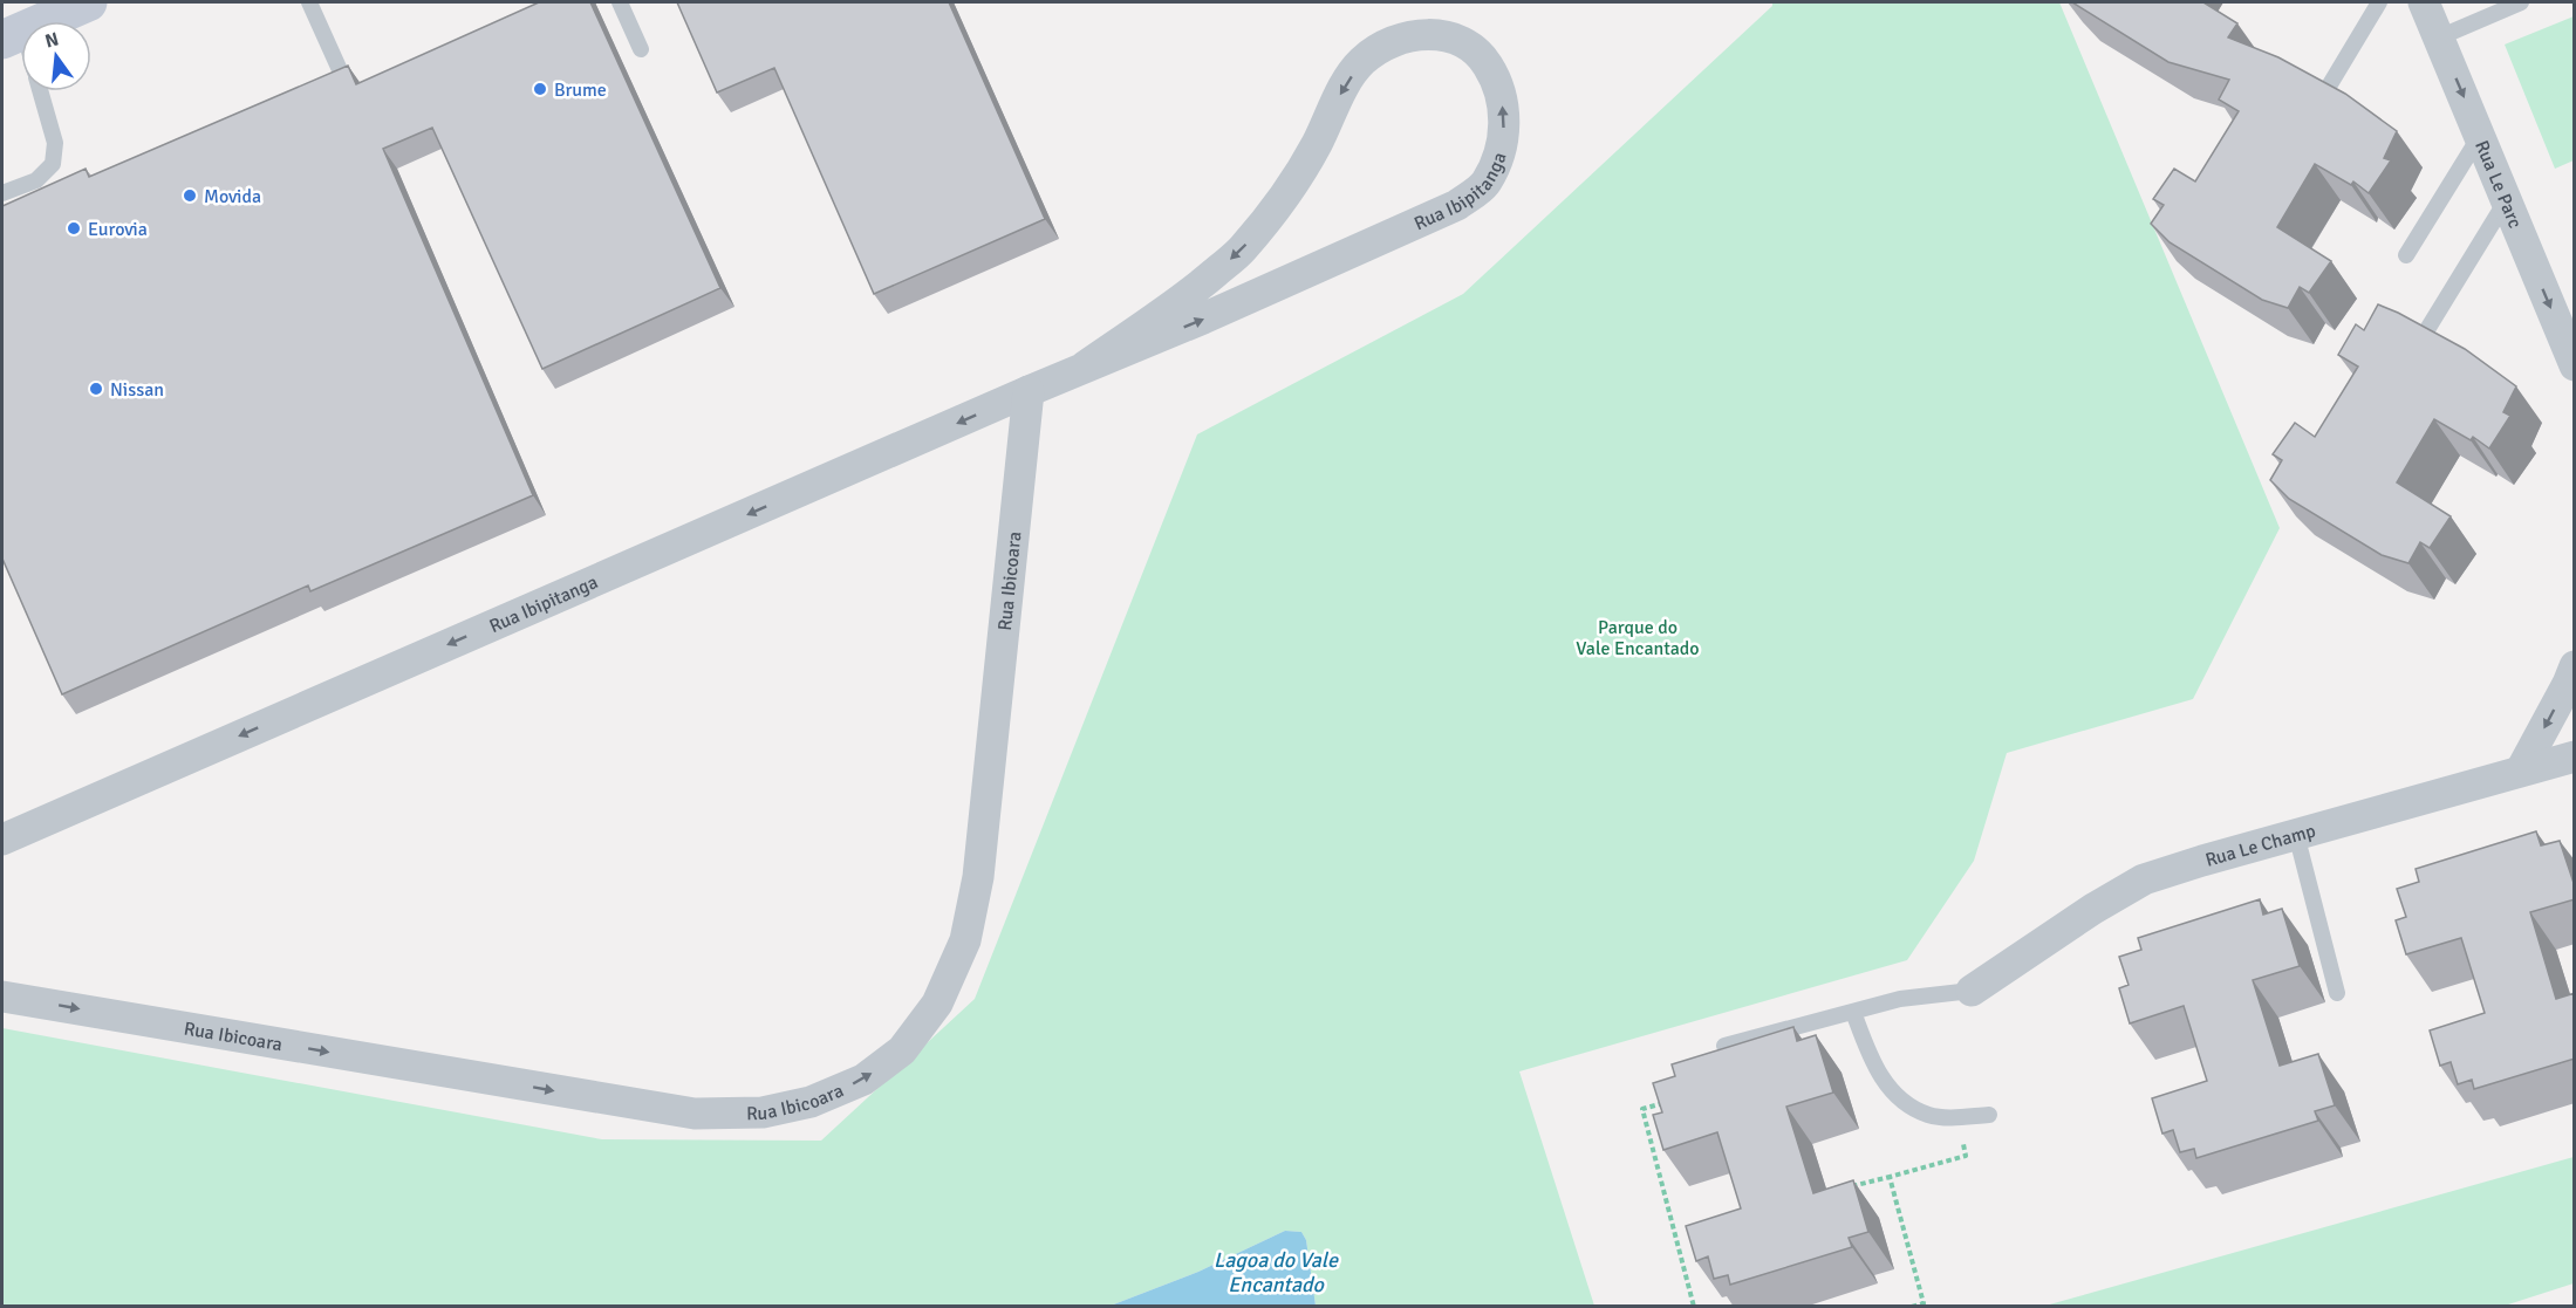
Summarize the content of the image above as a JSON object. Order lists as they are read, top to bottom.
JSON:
{
  "streets": {
    "street": [
      "Rua Le Parc",
      "Rua Ibipitanga",
      "Rua Ibicoara",
      "Rua Le Champ"
    ]
  },
  "crossings": [
    ["Rua Ibipitanga", "Rua Ibicoara"]
  ],
  "one_way": ["Rua Le Parc"],
  "water": ["Lagoa do Vale Encantado"],
  "parks": ["Parque do Vale Encantado"],
  "places": [
    "Brume",
    "Movida",
    "Eurovia",
    "Nissan"
  ],
  "north": "top"
}
